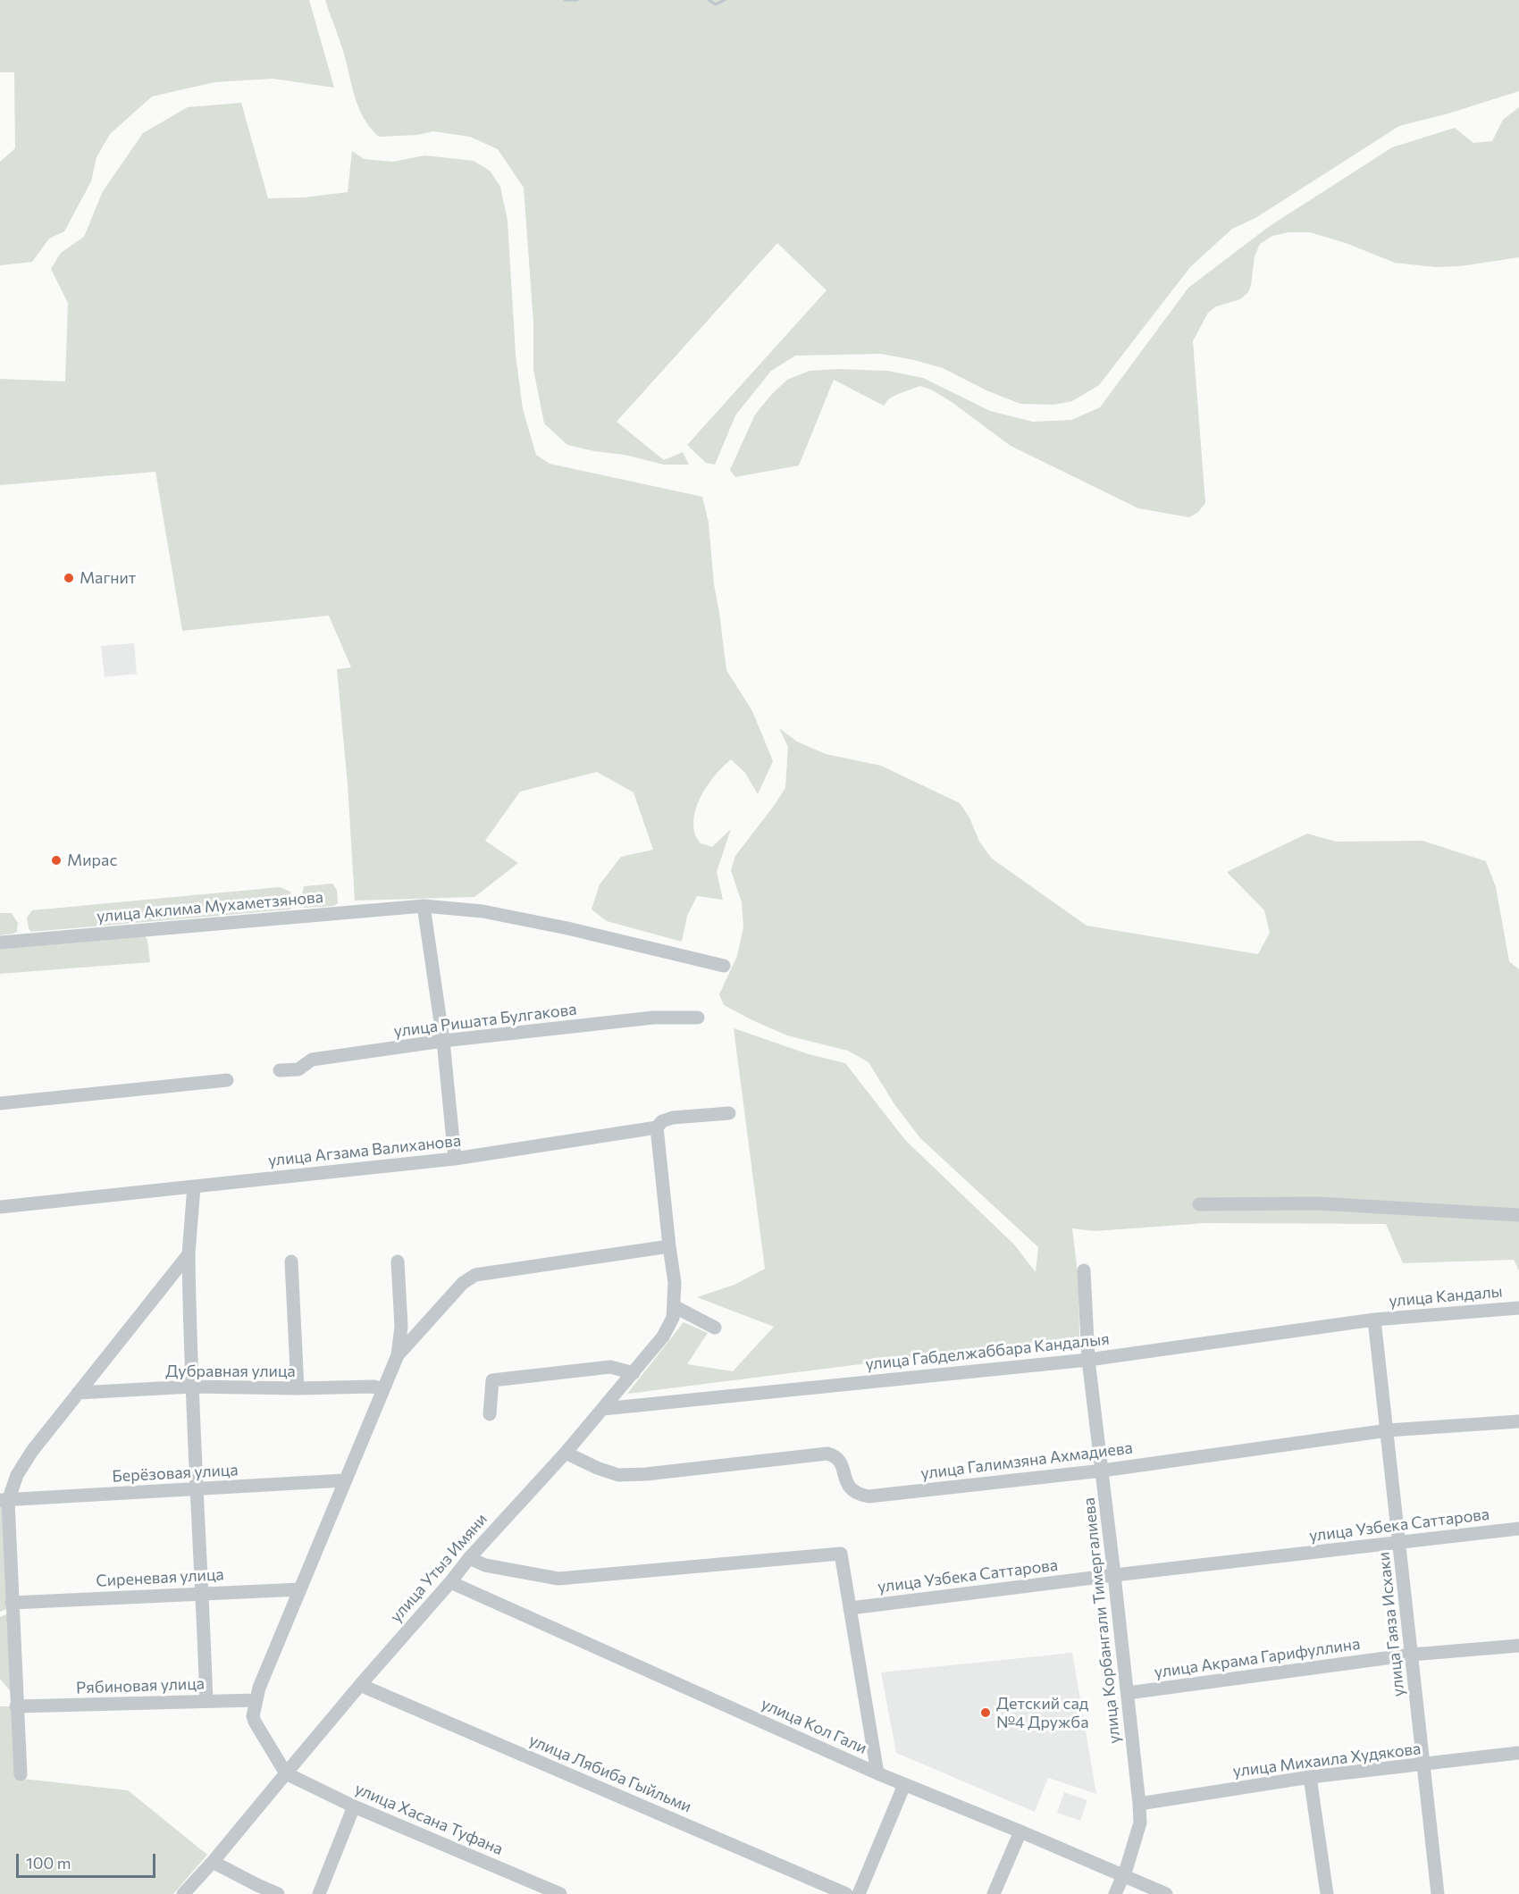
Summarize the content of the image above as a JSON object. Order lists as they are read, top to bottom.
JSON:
{
  "streets": {
    "street": [
      "улица Аклима Мухаметзянова",
      "улица Ришата Булгакова",
      "улица Агзама Валиханова",
      "улица Кандалы",
      "улица Габделжаббара Кандалыя",
      "Дубравная улица",
      "улица Галимзяна Ахмадиева",
      "Берёзовая улица",
      "улица Узбека Саттарова",
      "улица Утыз Имяни",
      "Сиреневая улица",
      "улица Корбангали Тимергалиева",
      "улица Гаяза Исхаки",
      "улица Акрама Гарифуллина",
      "Рябиновая улица",
      "улица Кол Гали",
      "улица Михаила Худякова",
      "улица Лябиба Гыйльми",
      "улица Хасана Туфана"
    ]
  },
  "crossings": [
    ["улица Агзама Валиханова", "улица Утыз Имяни"],
    ["улица Кандалы", "улица Габделжаббара Кандалыя"],
    ["улица Кандалы", "улица Гаяза Исхаки"],
    ["улица Габделжаббара Кандалыя", "улица Утыз Имяни"],
    ["улица Габделжаббара Кандалыя", "улица Корбангали Тимергалиева"],
    ["улица Габделжаббара Кандалыя", "улица Гаяза Исхаки"],
    ["улица Галимзяна Ахмадиева", "улица Утыз Имяни"],
    ["улица Галимзяна Ахмадиева", "улица Корбангали Тимергалиева"],
    ["улица Галимзяна Ахмадиева", "улица Гаяза Исхаки"],
    ["улица Узбека Саттарова", "улица Корбангали Тимергалиева"],
    ["улица Узбека Саттарова", "улица Гаяза Исхаки"],
    ["улица Утыз Имяни", "улица Кол Гали"],
    ["улица Утыз Имяни", "улица Лябиба Гыйльми"],
    ["улица Утыз Имяни", "улица Хасана Туфана"],
    ["улица Корбангали Тимергалиева", "улица Акрама Гарифуллина"],
    ["улица Корбангали Тимергалиева", "улица Кол Гали"],
    ["улица Корбангали Тимергалиева", "улица Михаила Худякова"],
    ["улица Гаяза Исхаки", "улица Акрама Гарифуллина"],
    ["улица Гаяза Исхаки", "улица Михаила Худякова"]
  ],
  "places": ["Магнит", "Мирас", "Детский сад №4 Дружба"],
  "scale_bar": "100 m"
}
